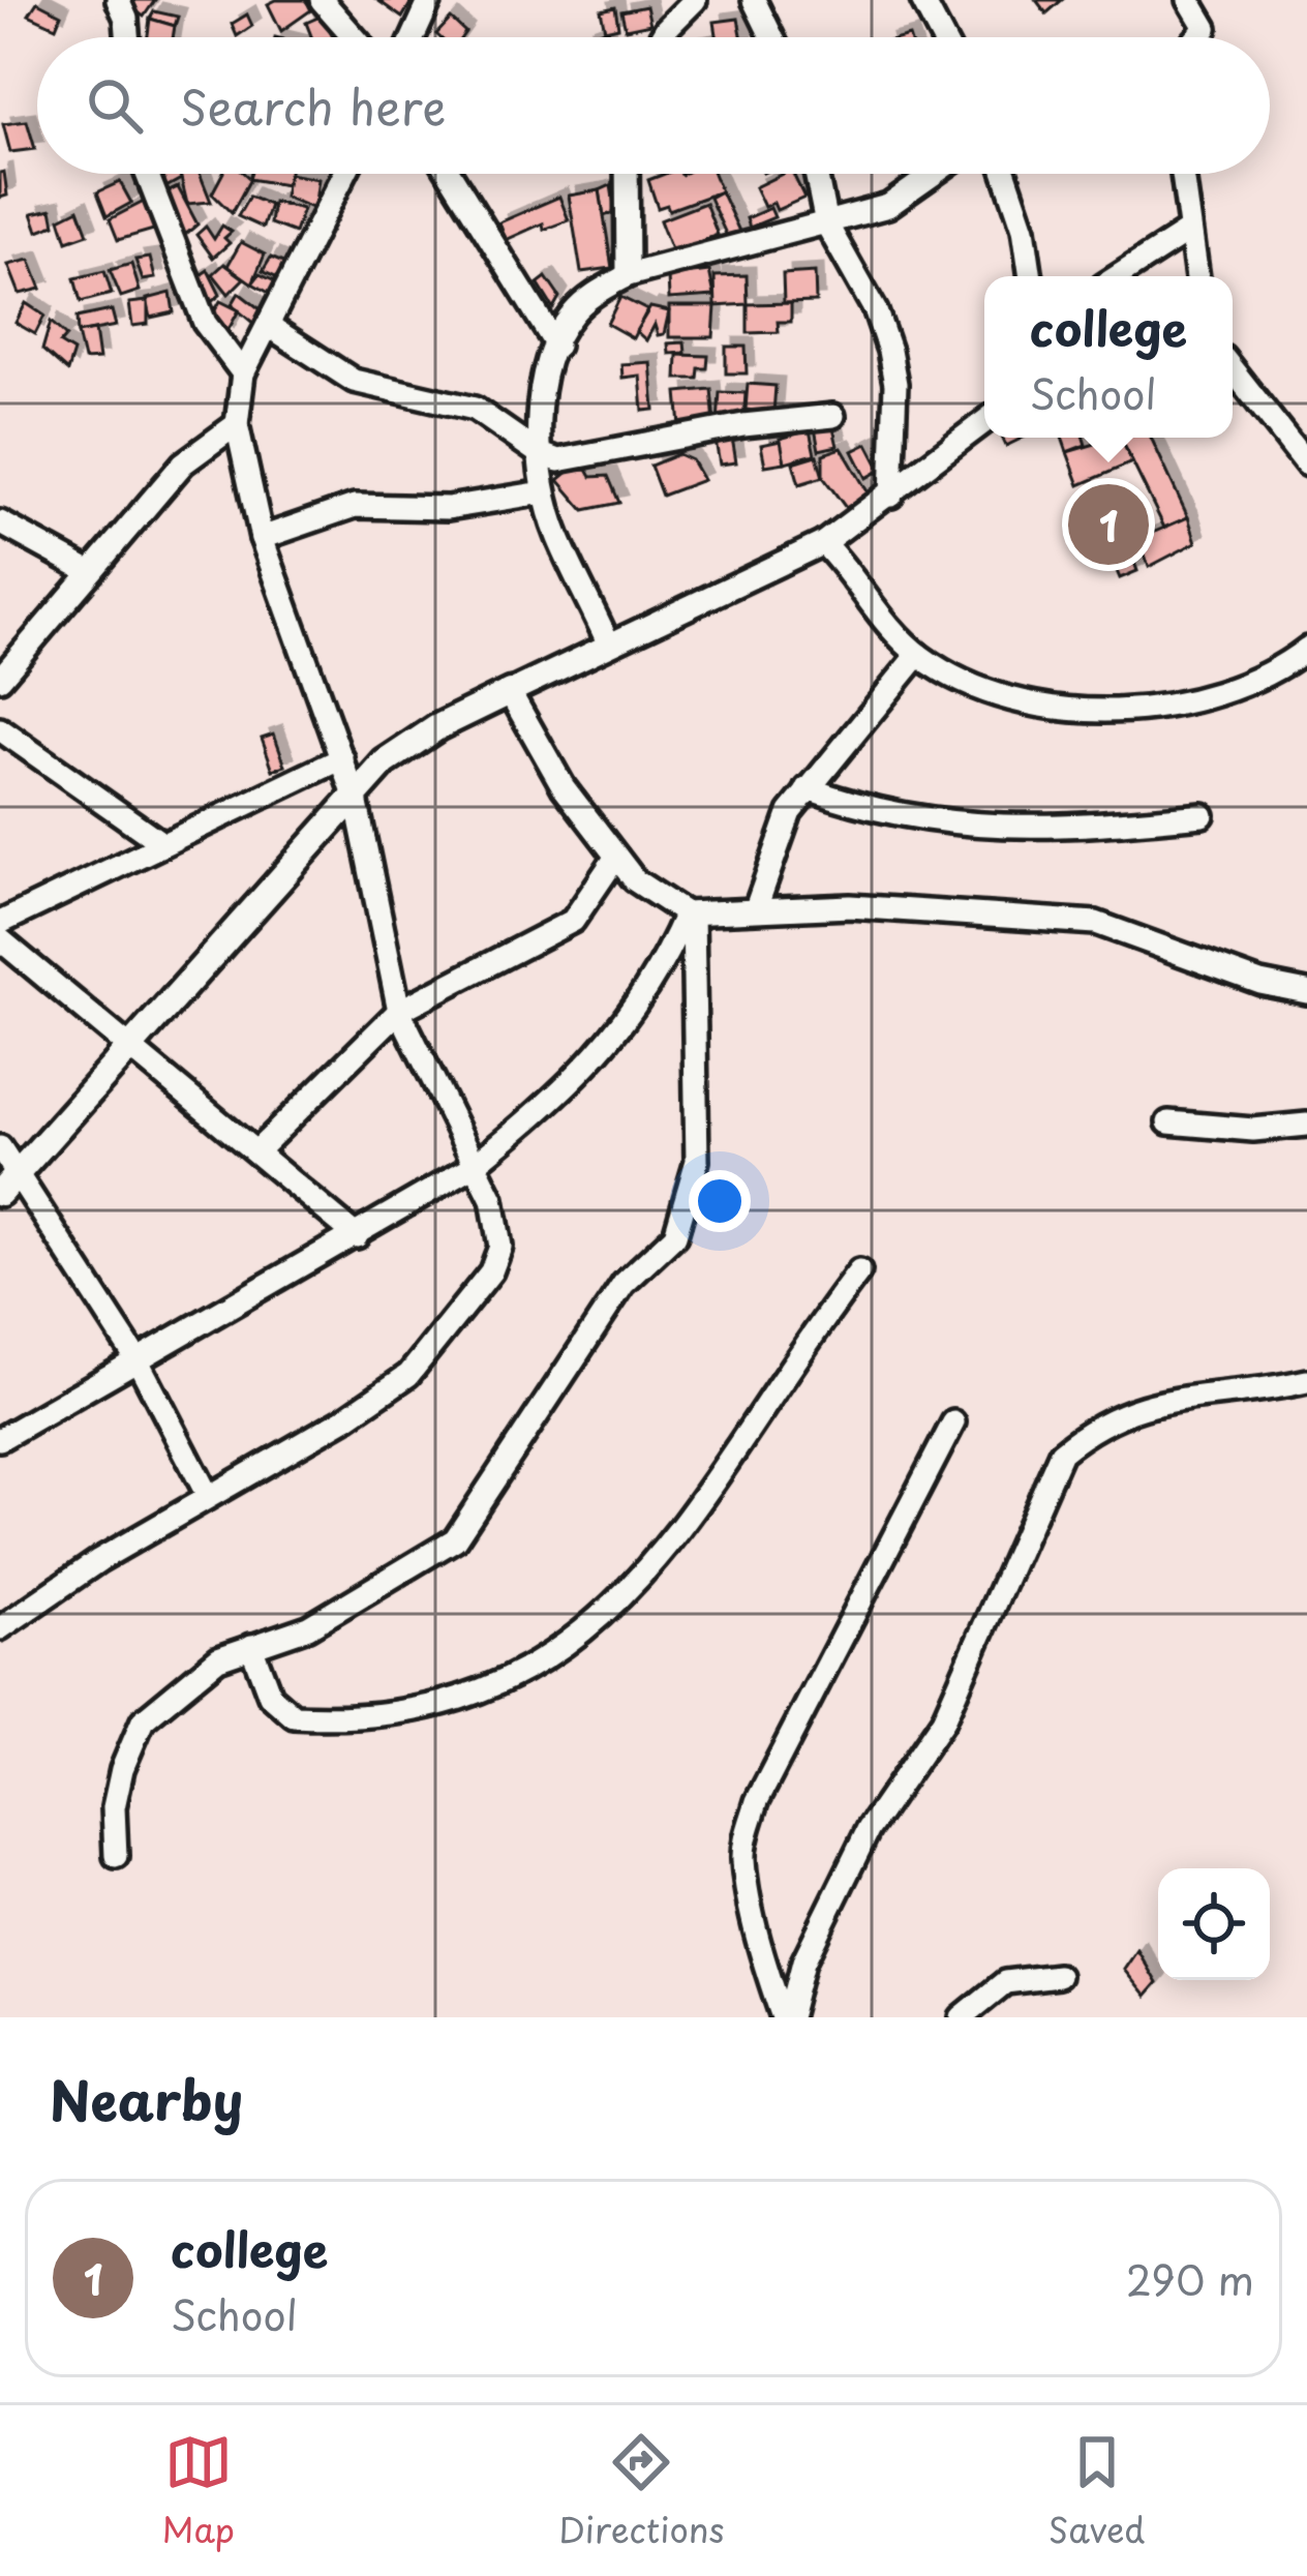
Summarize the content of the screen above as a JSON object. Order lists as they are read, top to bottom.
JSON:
{
  "page": {
    "search": "Search here",
    "popup": ["college", "School"],
    "pins": "1",
    "heading": "Nearby",
    "list": [
      {
        "mark": "1",
        "name": "college",
        "note": "School",
        "value": "290 m"
      }
    ],
    "nav": ["Map", "Directions", "Saved"]
  }
}
